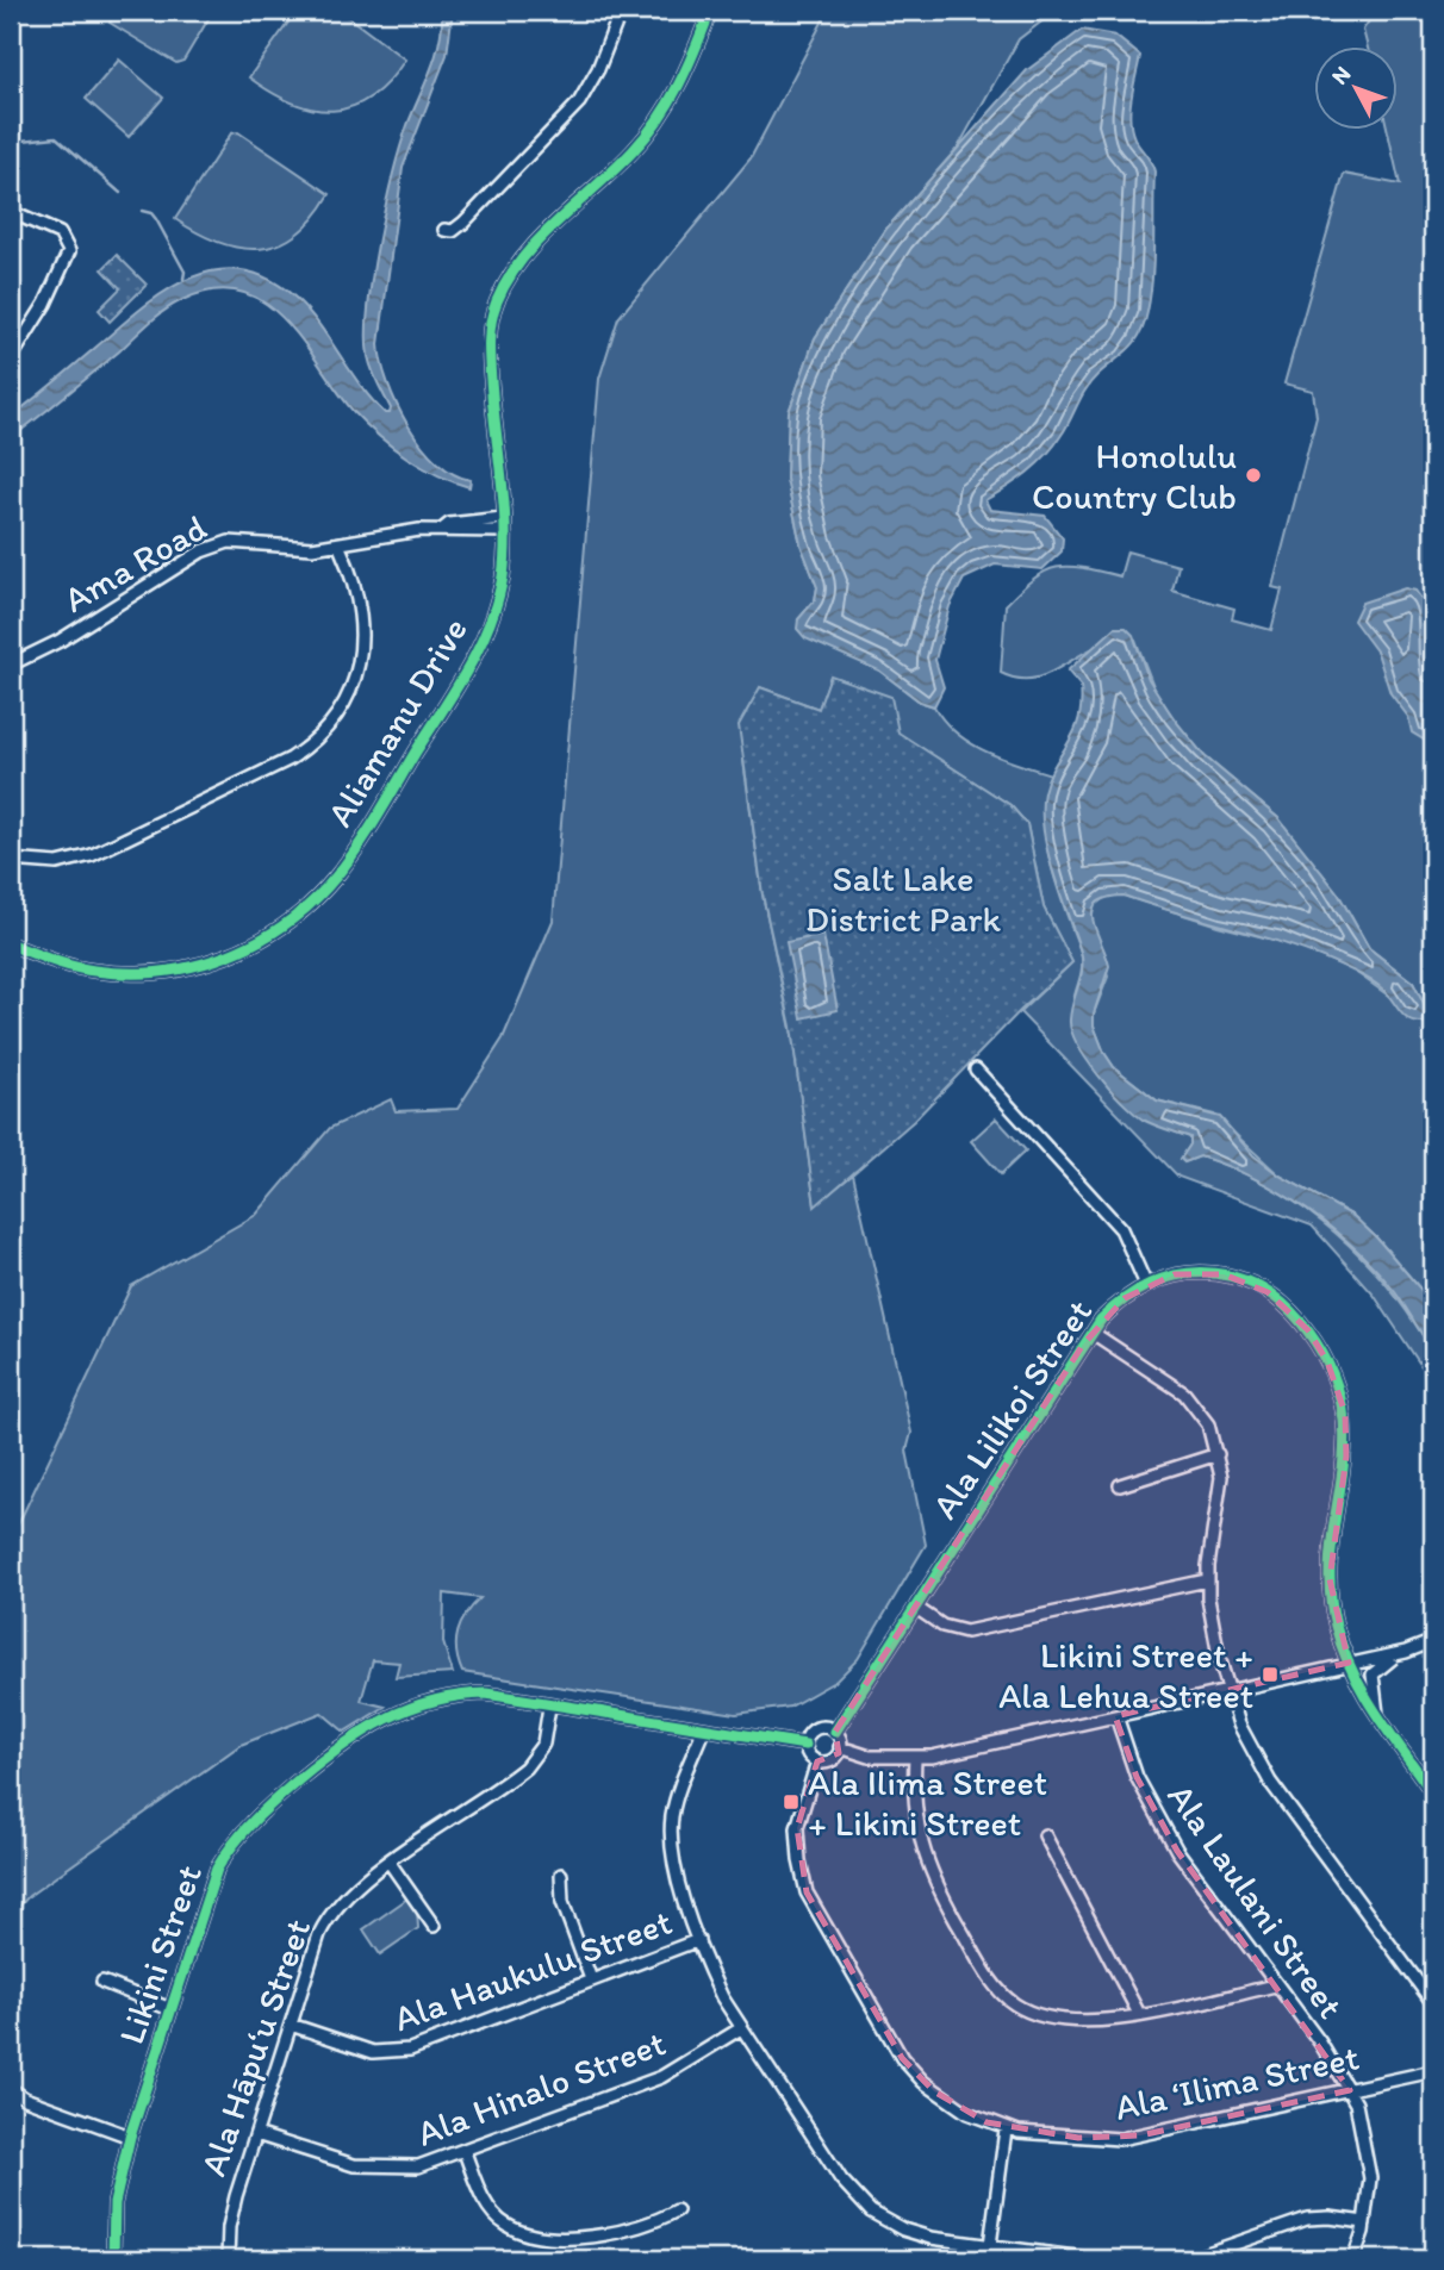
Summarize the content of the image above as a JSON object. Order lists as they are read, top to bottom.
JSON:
{
  "streets": {
    "street": [
      "Ama Road",
      "Aliamanu Drive",
      "Ala Lilikoi Street",
      "Ala Laulani Street",
      "Likini Street",
      "Ala Haukulu Street",
      "Ala Hāpuʻu Street",
      "Ala ʻIlima Street",
      "Ala Hinalo Street"
    ]
  },
  "crossings": [
    ["Ama Road", "Aliamanu Drive"],
    ["Ala Lilikoi Street", "Likini Street"],
    ["Ala Lilikoi Street", "Ala ʻIlima Street"],
    ["Ala Laulani Street", "Ala ʻIlima Street"],
    ["Likini Street", "Ala Hāpuʻu Street"],
    ["Likini Street", "Ala ʻIlima Street"],
    ["Ala Haukulu Street", "Ala Hāpuʻu Street"],
    ["Ala Hāpuʻu Street", "Ala Hinalo Street"]
  ],
  "parks": ["Salt Lake District Park"],
  "places": {
    "other": ["Honolulu Country Club"],
    "transit": ["Likini Street + Ala Lehua Street", "Ala Ilima Street + Likini Street"]
  },
  "north": "top left"
}
